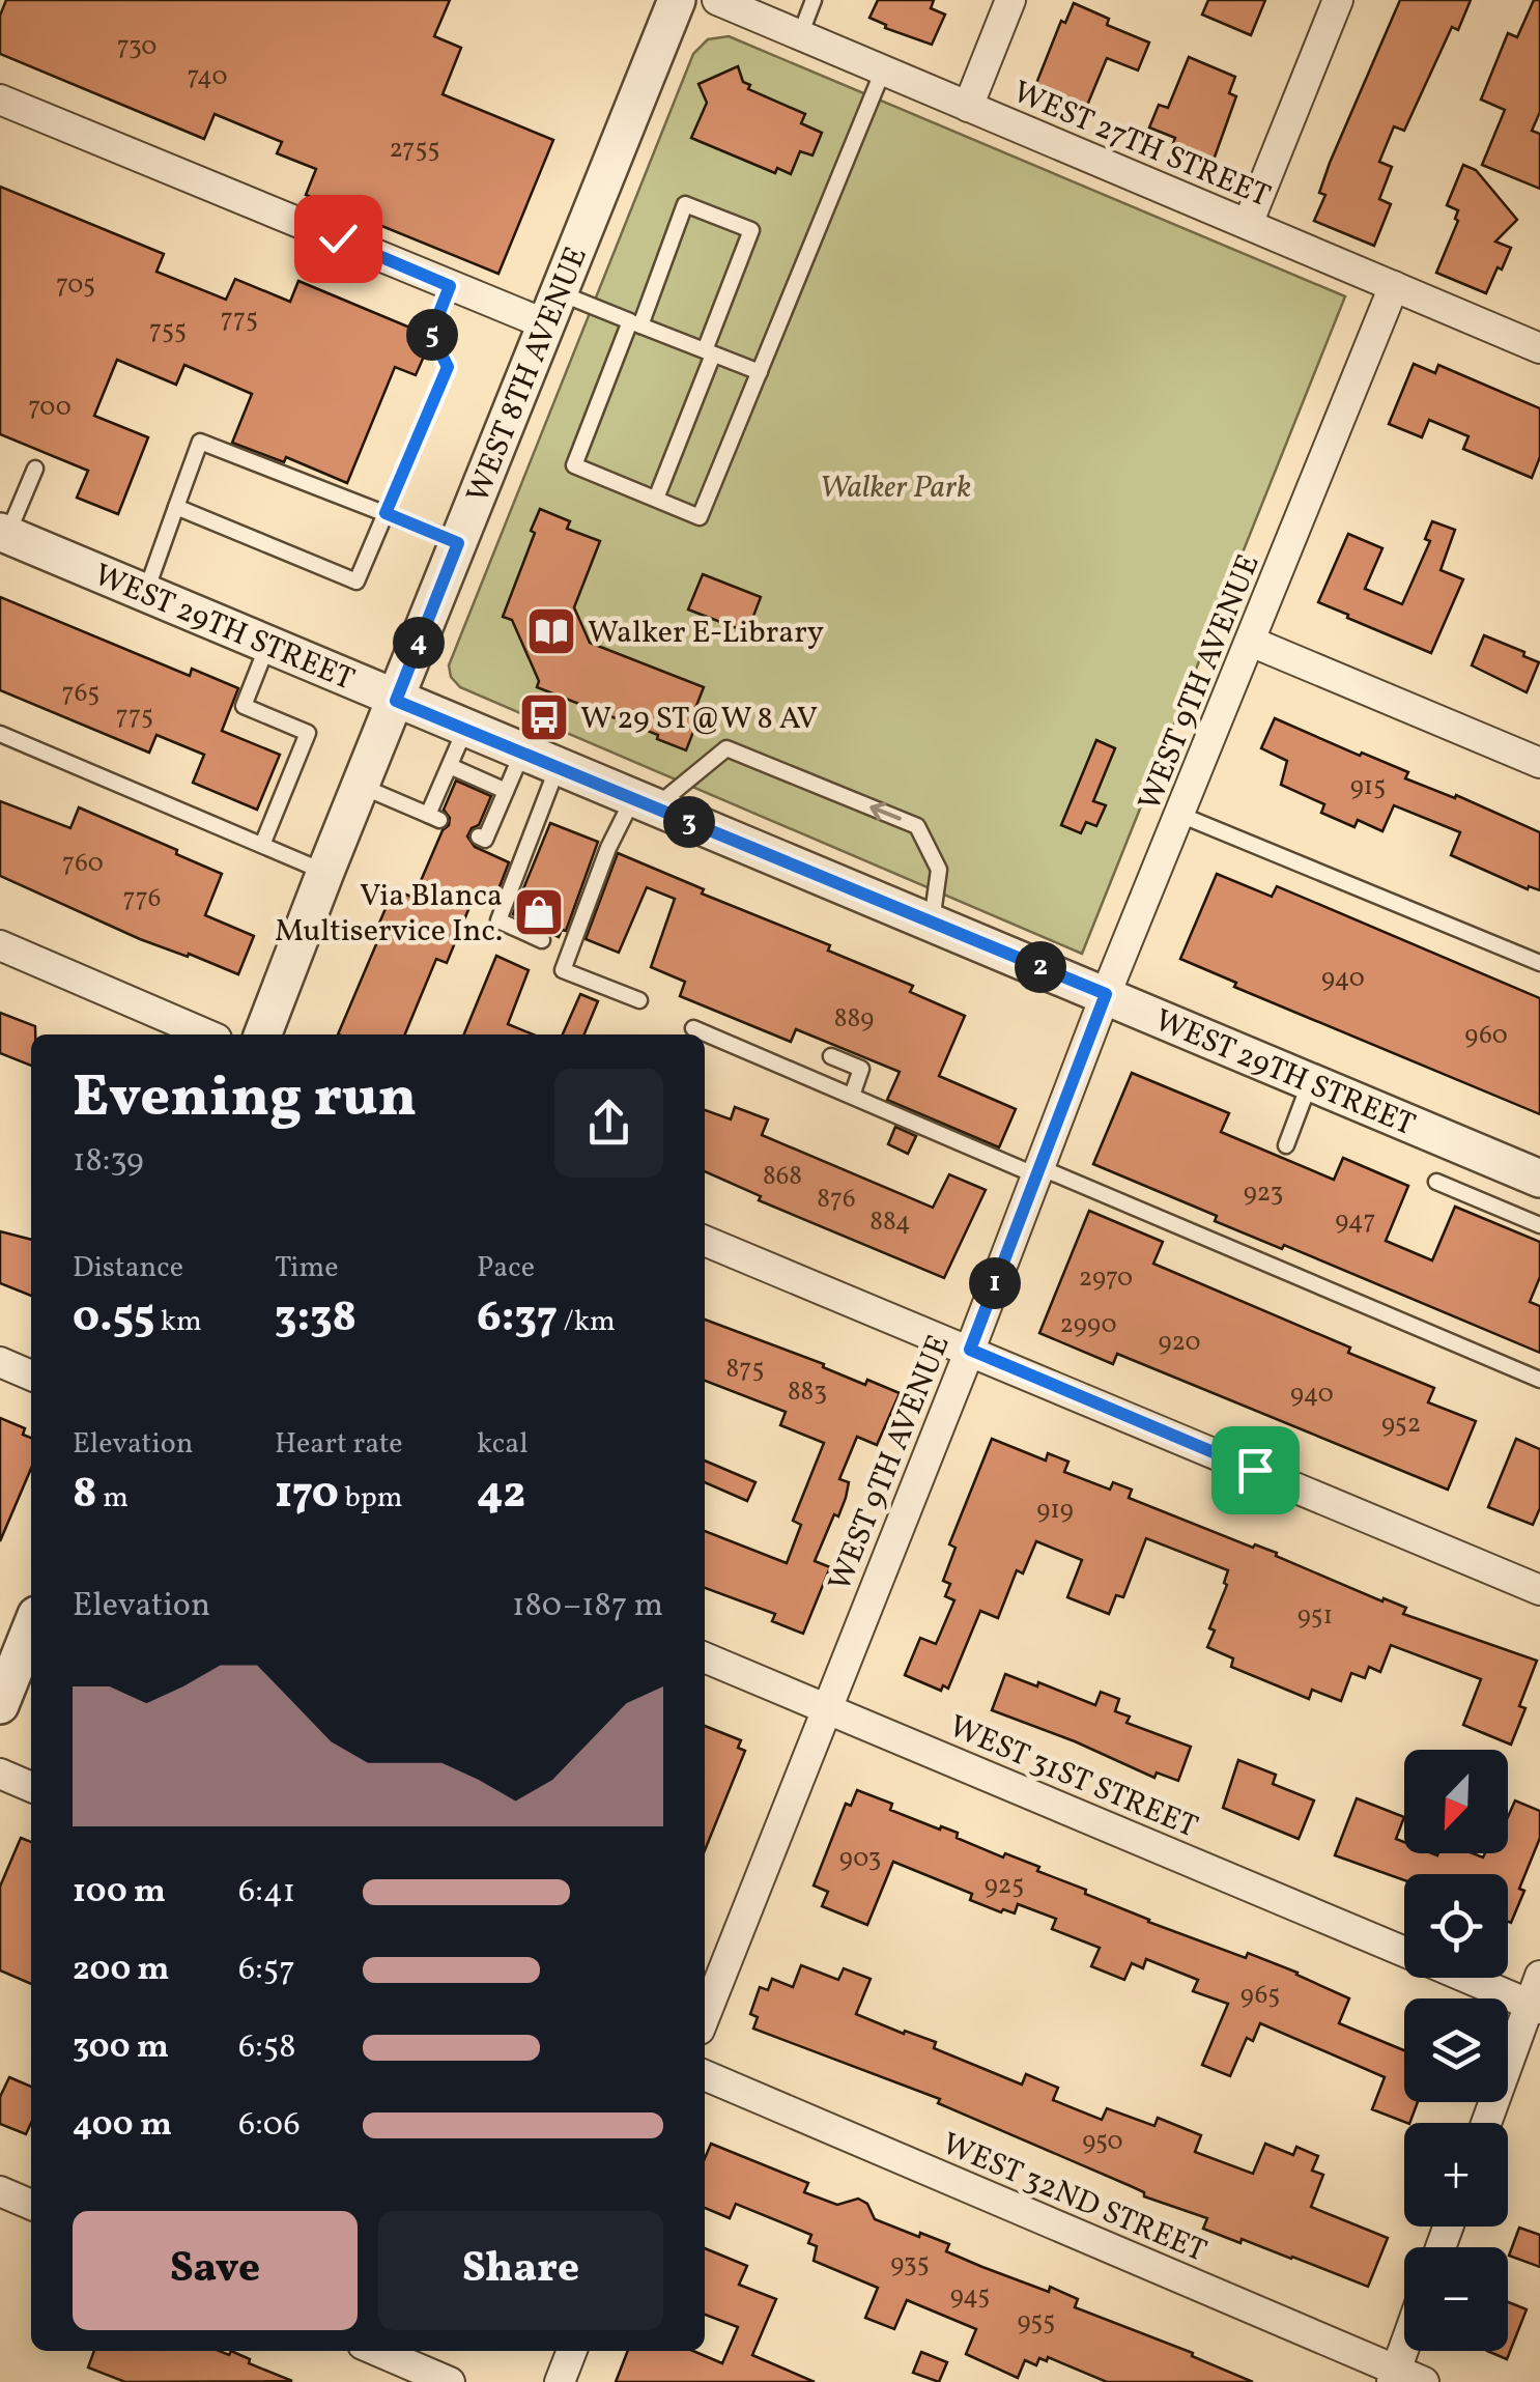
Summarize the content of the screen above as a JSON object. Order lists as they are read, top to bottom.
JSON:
{
  "streets": {
    "street": [
      "WEST 27TH STREET",
      "WEST 8TH AVENUE",
      "WEST 29TH STREET",
      "WEST 9TH AVENUE",
      "WEST 31ST STREET",
      "WEST 32ND STREET"
    ]
  },
  "crossings": [
    ["WEST 27TH STREET", "WEST 9TH AVENUE"],
    ["WEST 8TH AVENUE", "WEST 29TH STREET"],
    ["WEST 29TH STREET", "WEST 9TH AVENUE"],
    ["WEST 9TH AVENUE", "WEST 31ST STREET"]
  ],
  "parks": ["Walker Park"],
  "places": {
    "library": ["Walker E-Library"],
    "bus stop": ["W 29 ST@W 8 AV"],
    "shop": ["Via Blanca Multiservice Inc."]
  },
  "house_numbers": [
    "730",
    "740",
    "2755",
    "705",
    "775",
    "755",
    "700",
    "765",
    "775",
    "915",
    "760",
    "776",
    "940",
    "889",
    "960",
    "868",
    "923",
    "876",
    "947",
    "884",
    "2970",
    "2990",
    "920",
    "875",
    "883",
    "940",
    "952",
    "919",
    "951",
    "903",
    "925",
    "965",
    "950",
    "935",
    "945",
    "955"
  ],
  "north": "bottom left",
  "page": {
    "pins": [
      "5",
      "4",
      "3",
      "2",
      "1"
    ],
    "heading": ["Evening run", "18:39"],
    "stats": [
      ["Distance", "0.55 km"],
      ["Time", "3:38"],
      ["Pace", "6:37 /km"],
      ["Elevation", "8 m"],
      ["Heart rate", "170 bpm"],
      ["kcal", "42"]
    ],
    "chart": ["Elevation", "180–187 m"],
    "map_buttons": ["+", "−"],
    "list": [
      {
        "name": "100 m",
        "note": "6:41"
      },
      {
        "name": "200 m",
        "note": "6:57"
      },
      {
        "name": "300 m",
        "note": "6:58"
      },
      {
        "name": "400 m",
        "note": "6:06"
      }
    ],
    "buttons": ["Save", "Share"]
  }
}
